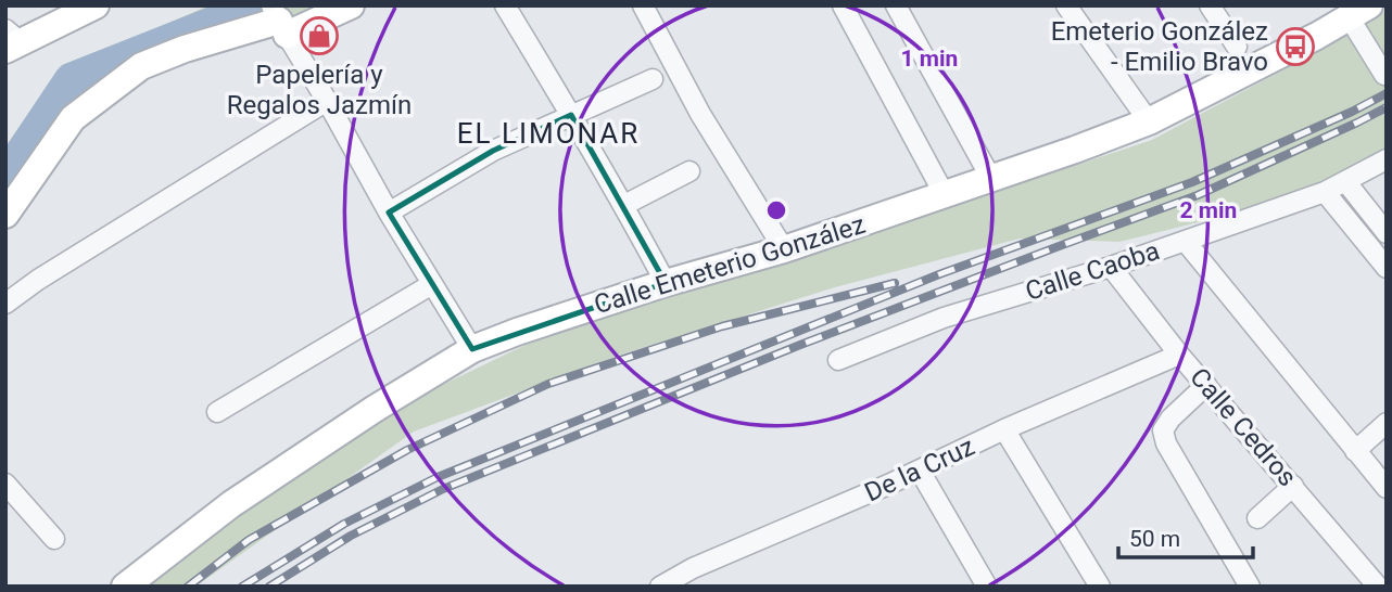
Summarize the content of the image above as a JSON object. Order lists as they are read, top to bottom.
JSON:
{
  "streets": {
    "street": [
      "Calle Emeterio González",
      "Calle Caoba",
      "Calle Cedros",
      "De la Cruz"
    ]
  },
  "crossings": [
    ["Calle Caoba", "Calle Cedros"],
    ["Calle Cedros", "De la Cruz"]
  ],
  "districts": ["EL LIMONAR"],
  "places": {
    "shop": ["Papelería y Regalos Jazmín"],
    "bus stop": ["Emeterio González - Emilio Bravo"]
  },
  "scale_bar": "50 m",
  "rings": ["1 min", "2 min"]
}
